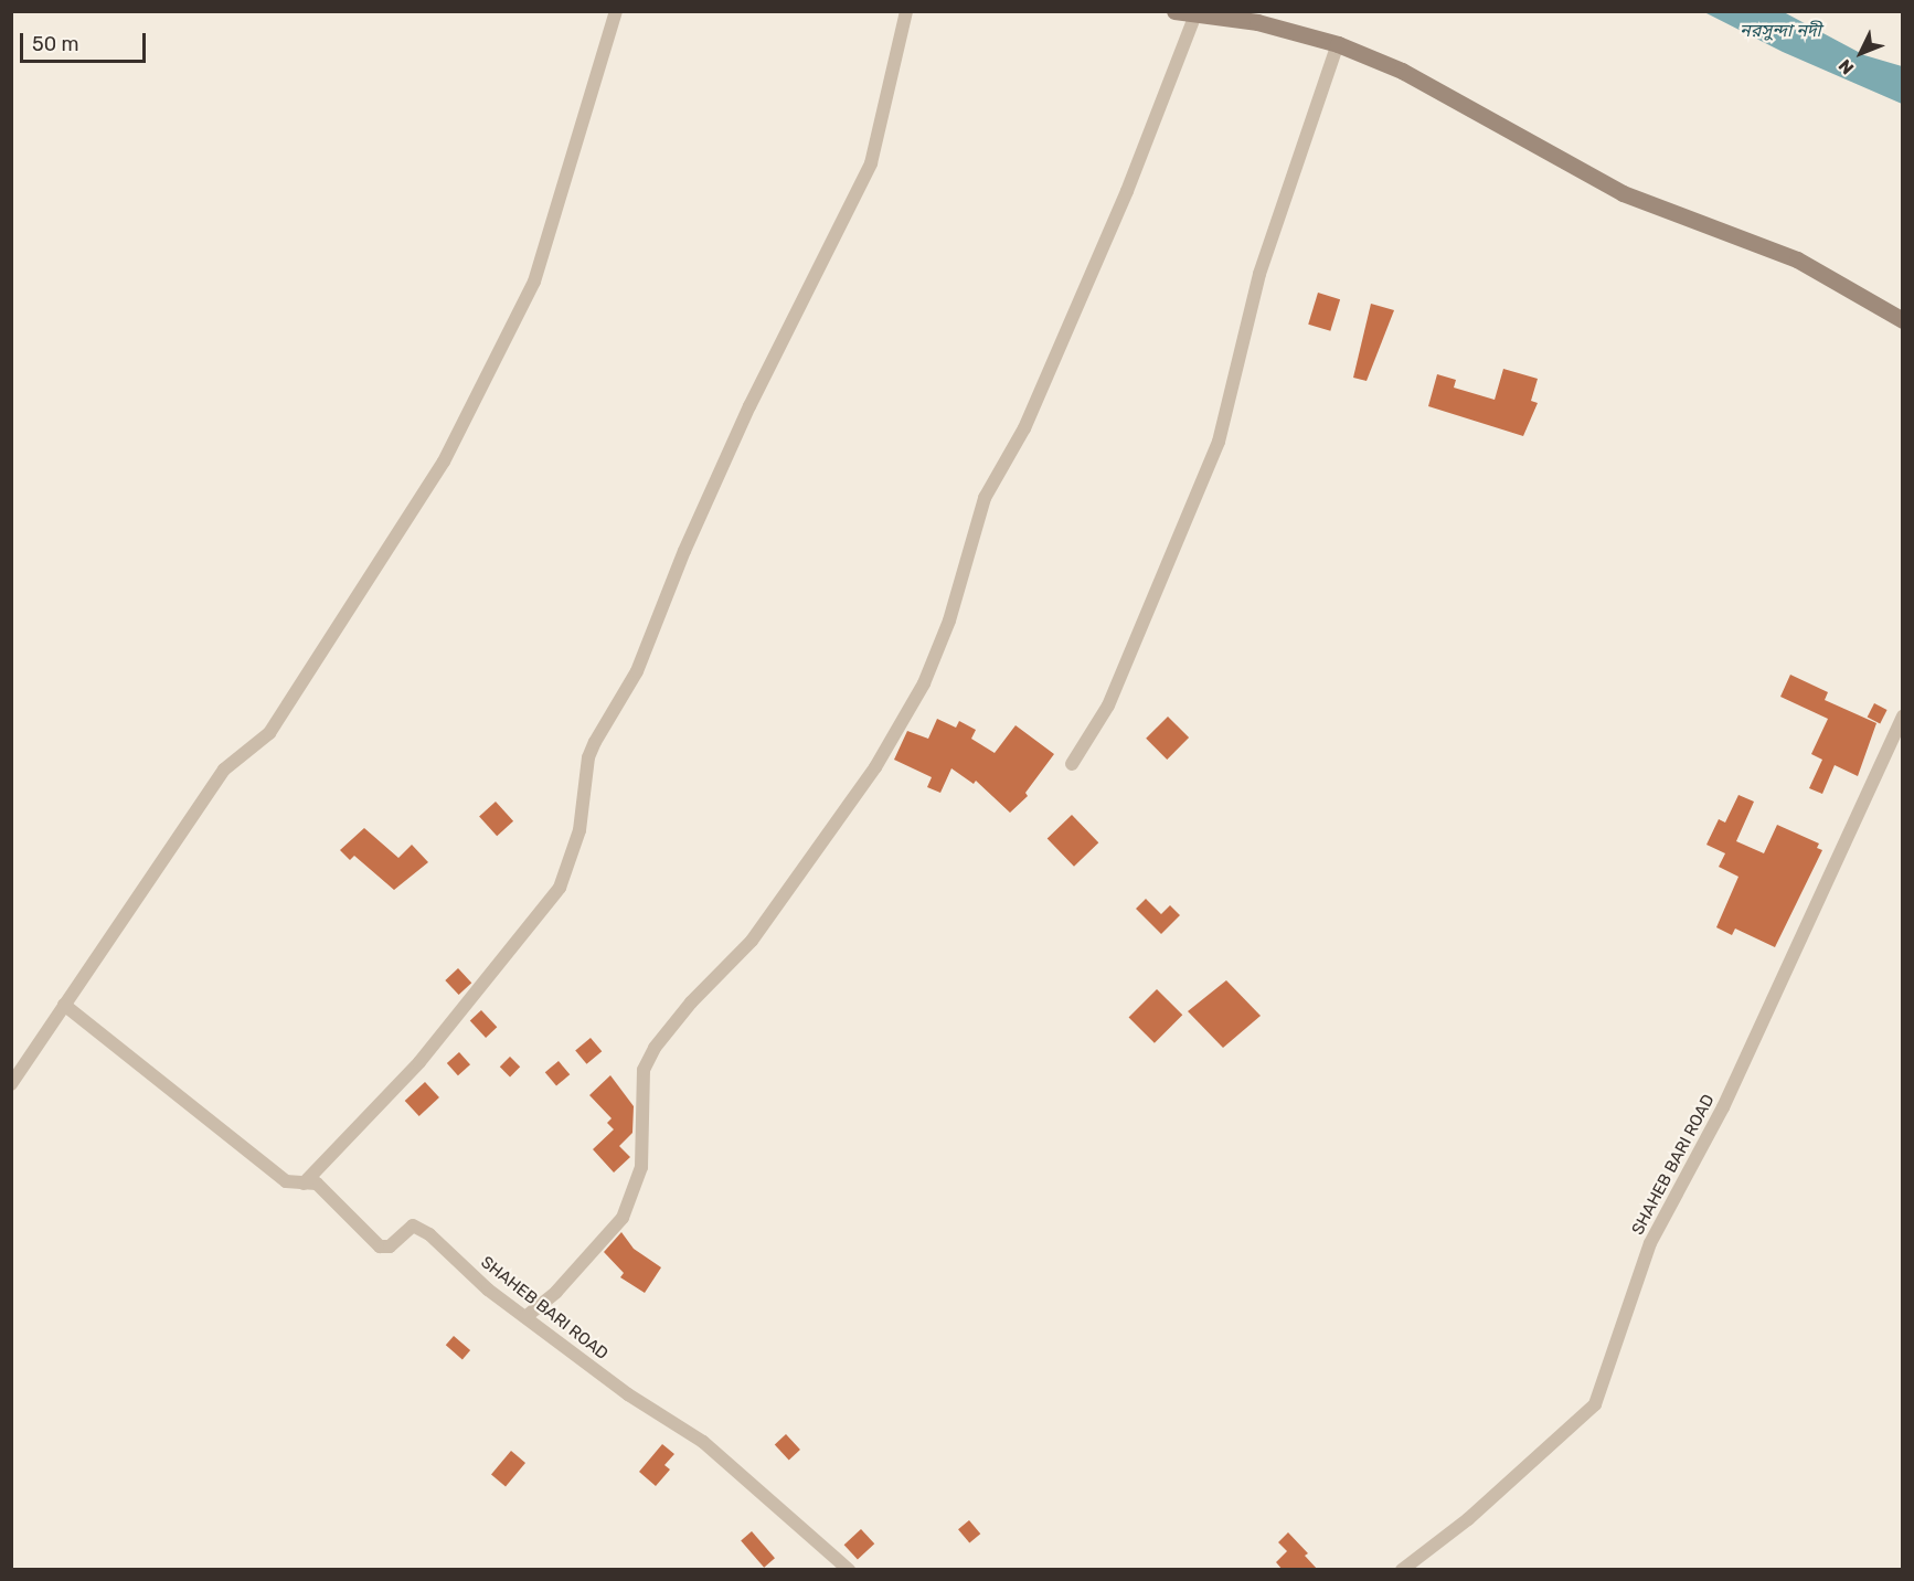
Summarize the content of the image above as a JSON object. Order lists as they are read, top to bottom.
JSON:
{
  "streets": {
    "street": ["SHAHEB BARI ROAD"]
  },
  "water": ["নরসুন্দা নদী"],
  "scale_bar": "50 m",
  "north": "bottom left"
}
